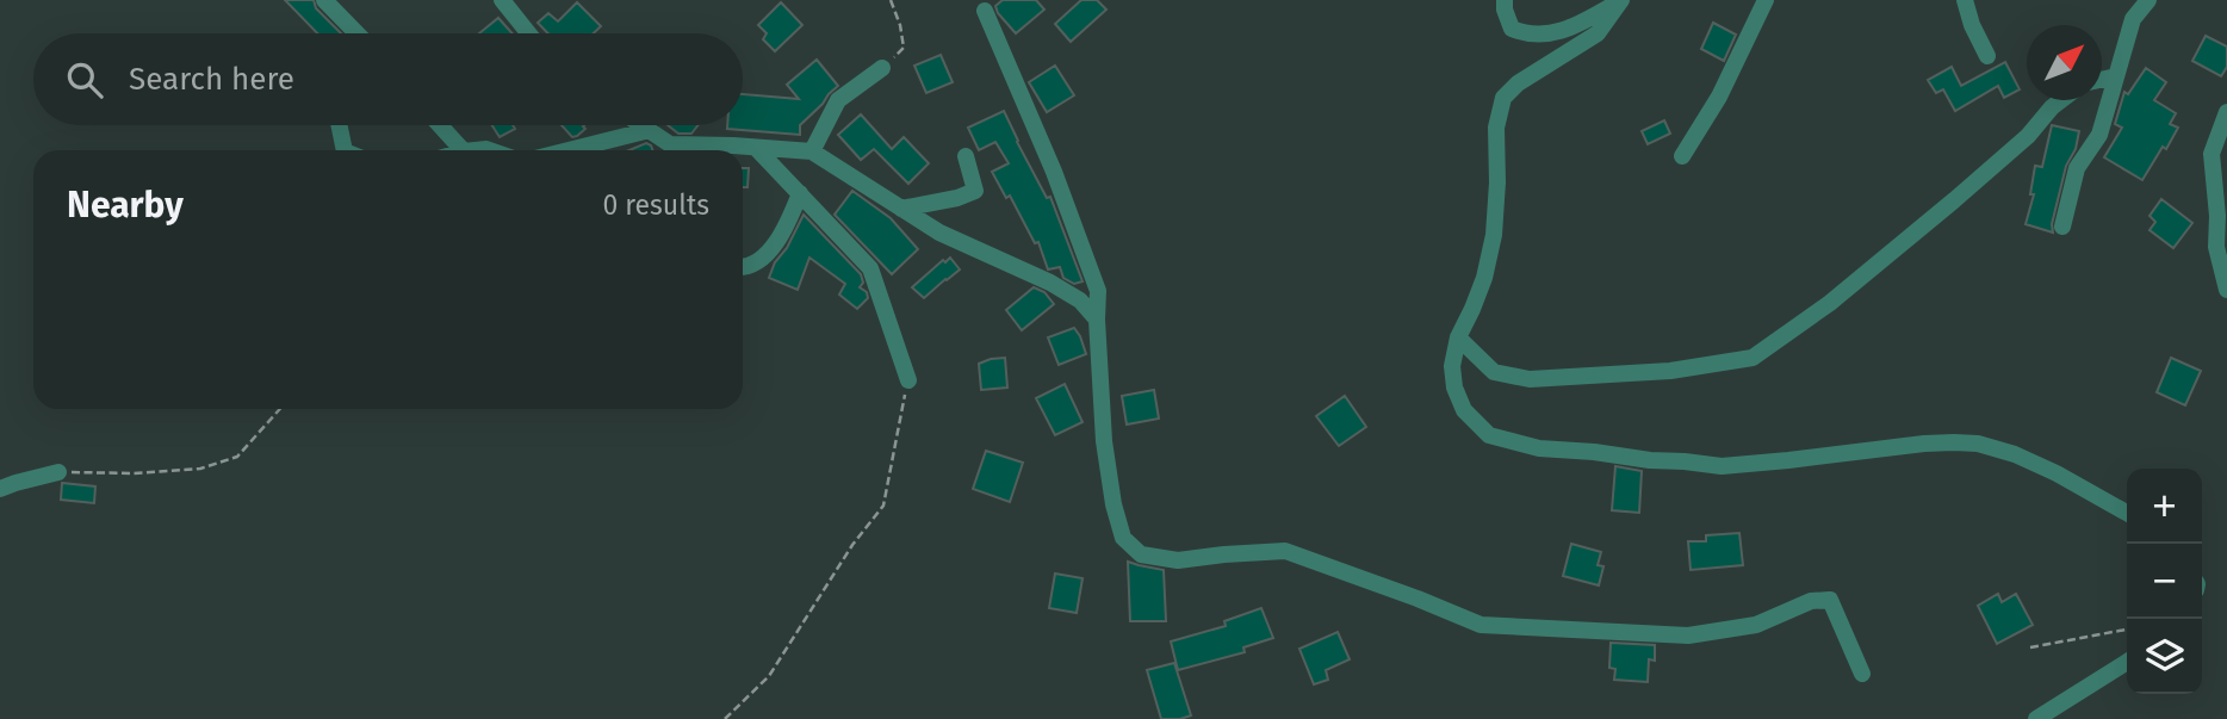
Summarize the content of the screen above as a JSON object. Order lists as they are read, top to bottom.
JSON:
{
  "north": "top right",
  "page": {
    "search": "Search here",
    "heading": ["Nearby", "0 results"],
    "map_buttons": ["+", "−"]
  }
}
